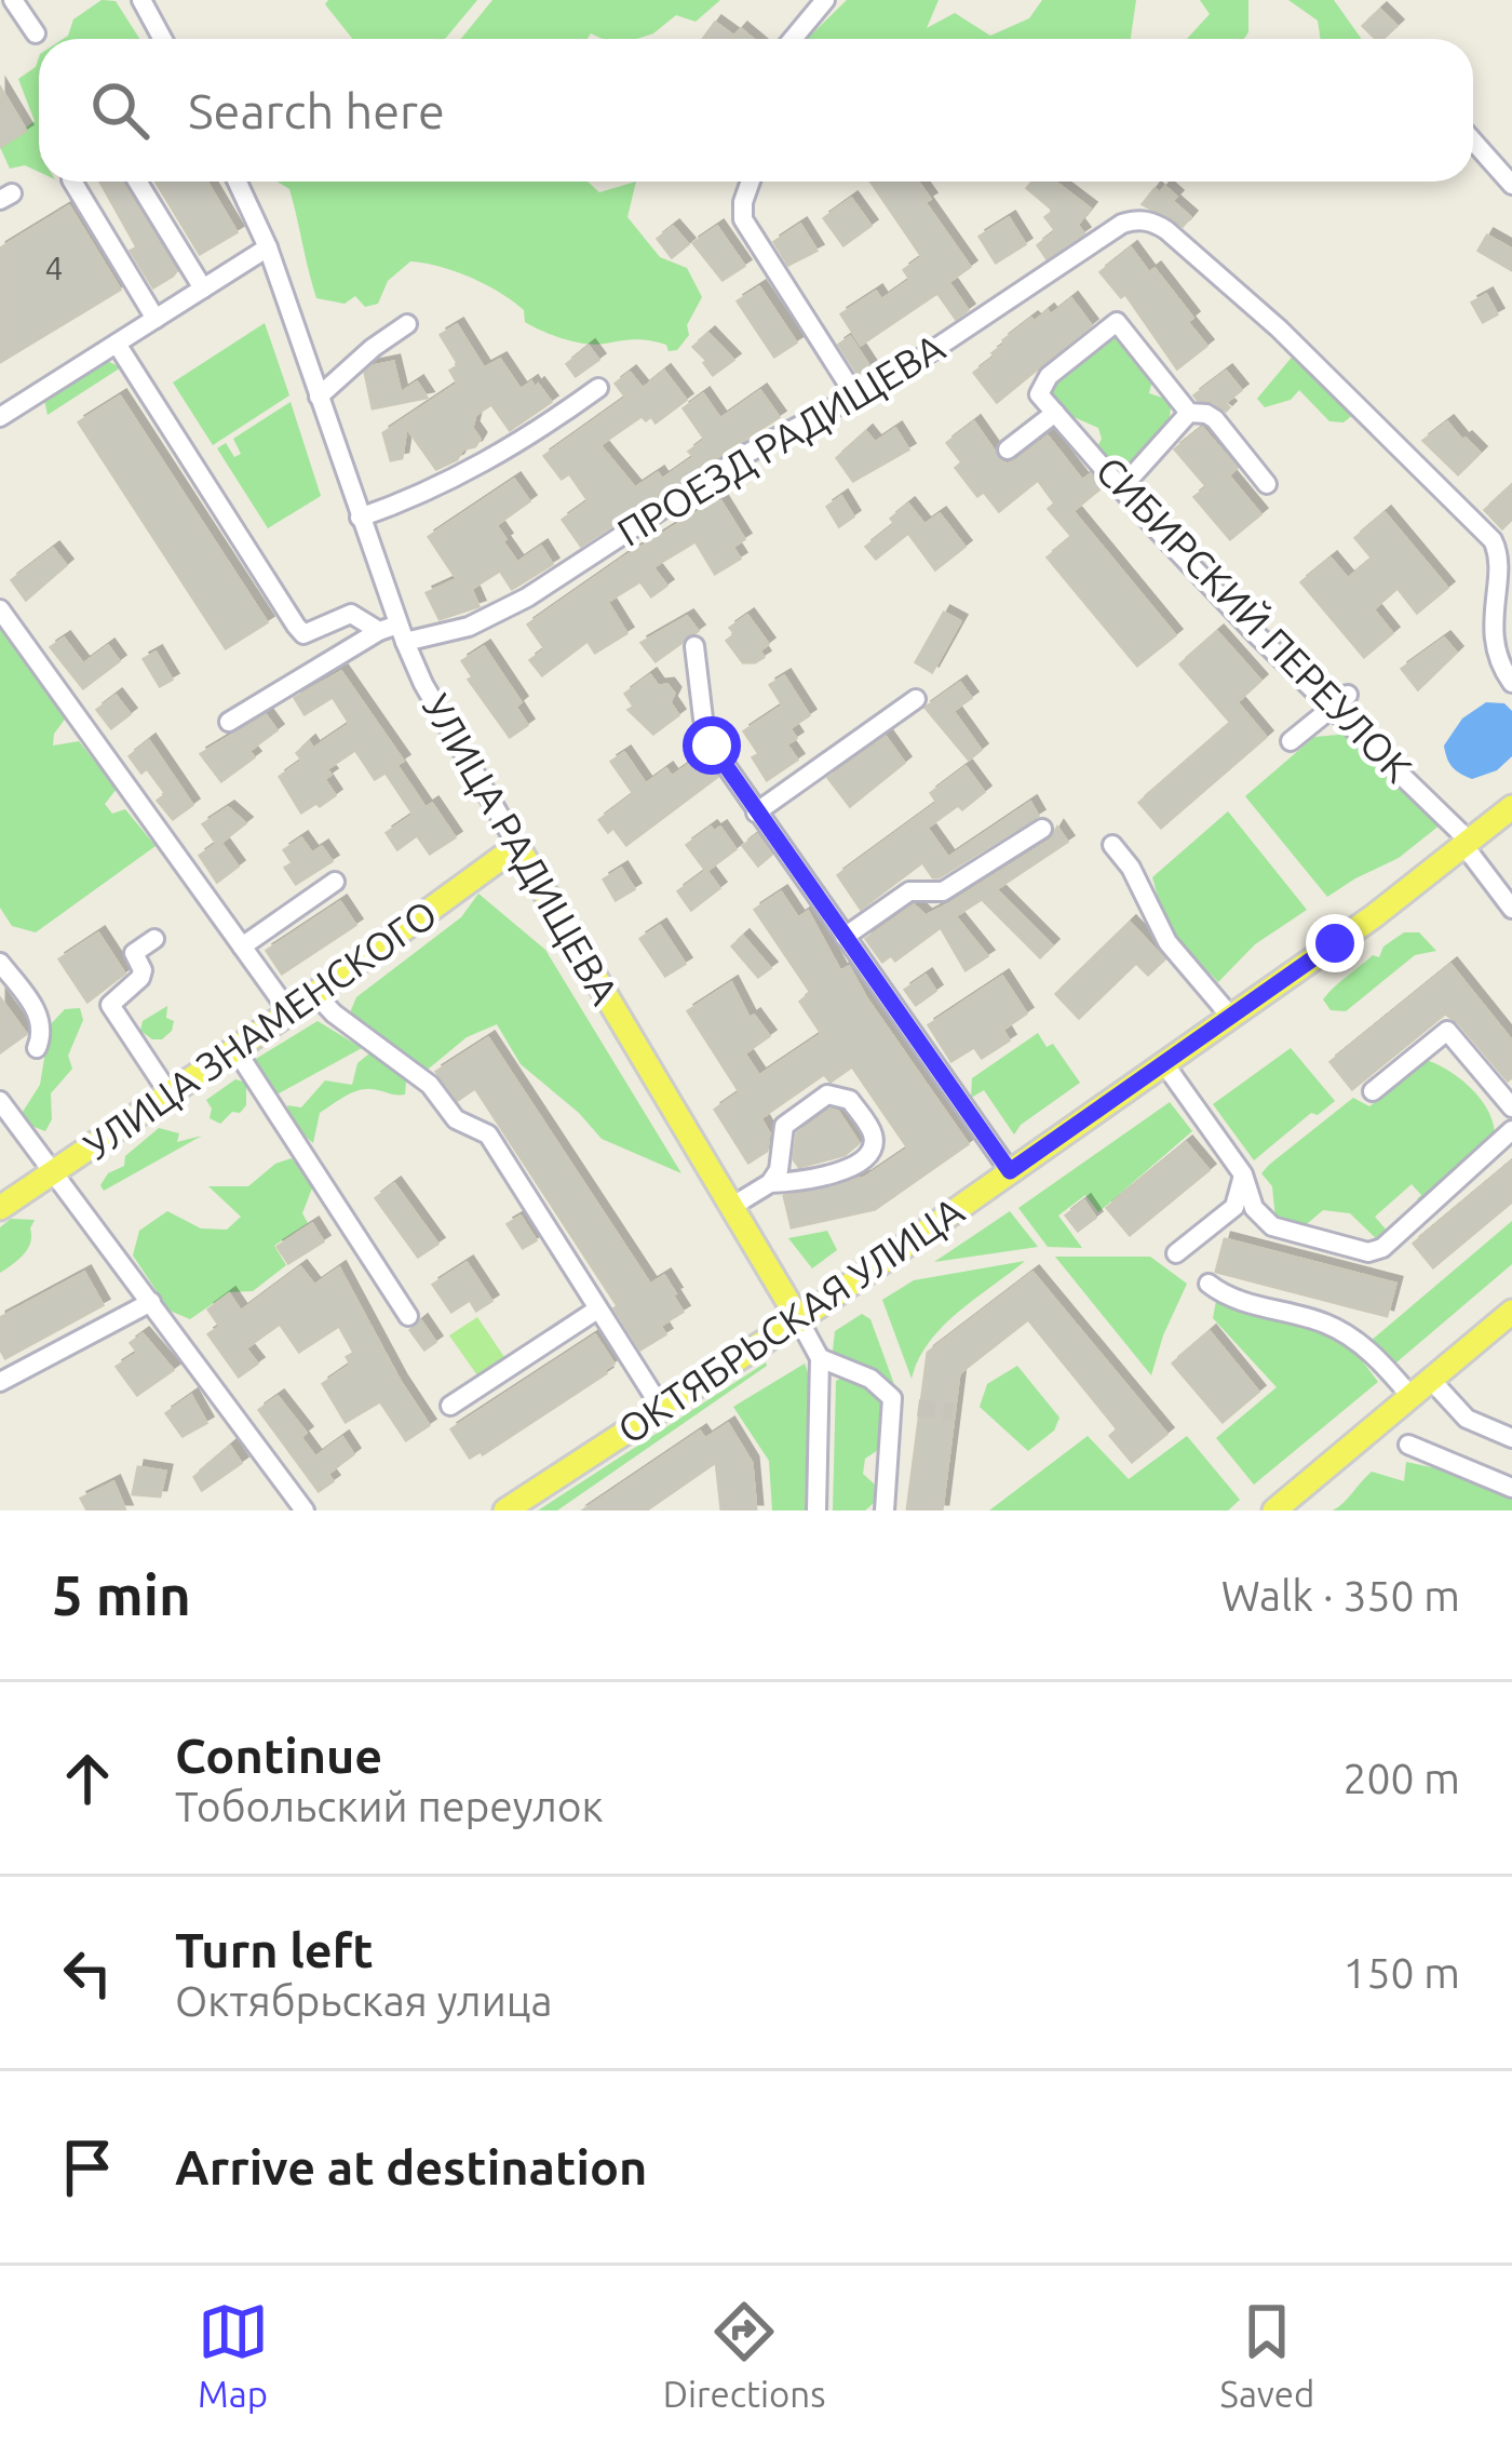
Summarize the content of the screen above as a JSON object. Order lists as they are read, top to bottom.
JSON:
{
  "streets": {
    "main road": ["УЛИЦА РАДИЩЕВА", "УЛИЦА ЗНАМЕНСКОГО", "ОКТЯБРЬСКАЯ УЛИЦА"],
    "street": ["ПРОЕЗД РАДИЩЕВА", "СИБИРСКИЙ ПЕРЕУЛОК"]
  },
  "crossings": [
    ["ПРОЕЗД РАДИЩЕВА", "УЛИЦА РАДИЩЕВА"],
    ["СИБИРСКИЙ ПЕРЕУЛОК", "ОКТЯБРЬСКАЯ УЛИЦА"],
    ["УЛИЦА РАДИЩЕВА", "УЛИЦА ЗНАМЕНСКОГО"],
    ["УЛИЦА РАДИЩЕВА", "ОКТЯБРЬСКАЯ УЛИЦА"]
  ],
  "house_numbers": ["4"],
  "page": {
    "search": "Search here",
    "heading": ["5 min", "Walk · 350 m"],
    "list": [
      ["Continue", "Тобольский переулок", "200 m"],
      ["Turn left", "Октябрьская улица", "150 m"],
      "Arrive at destination"
    ],
    "nav": ["Map", "Directions", "Saved"]
  }
}
